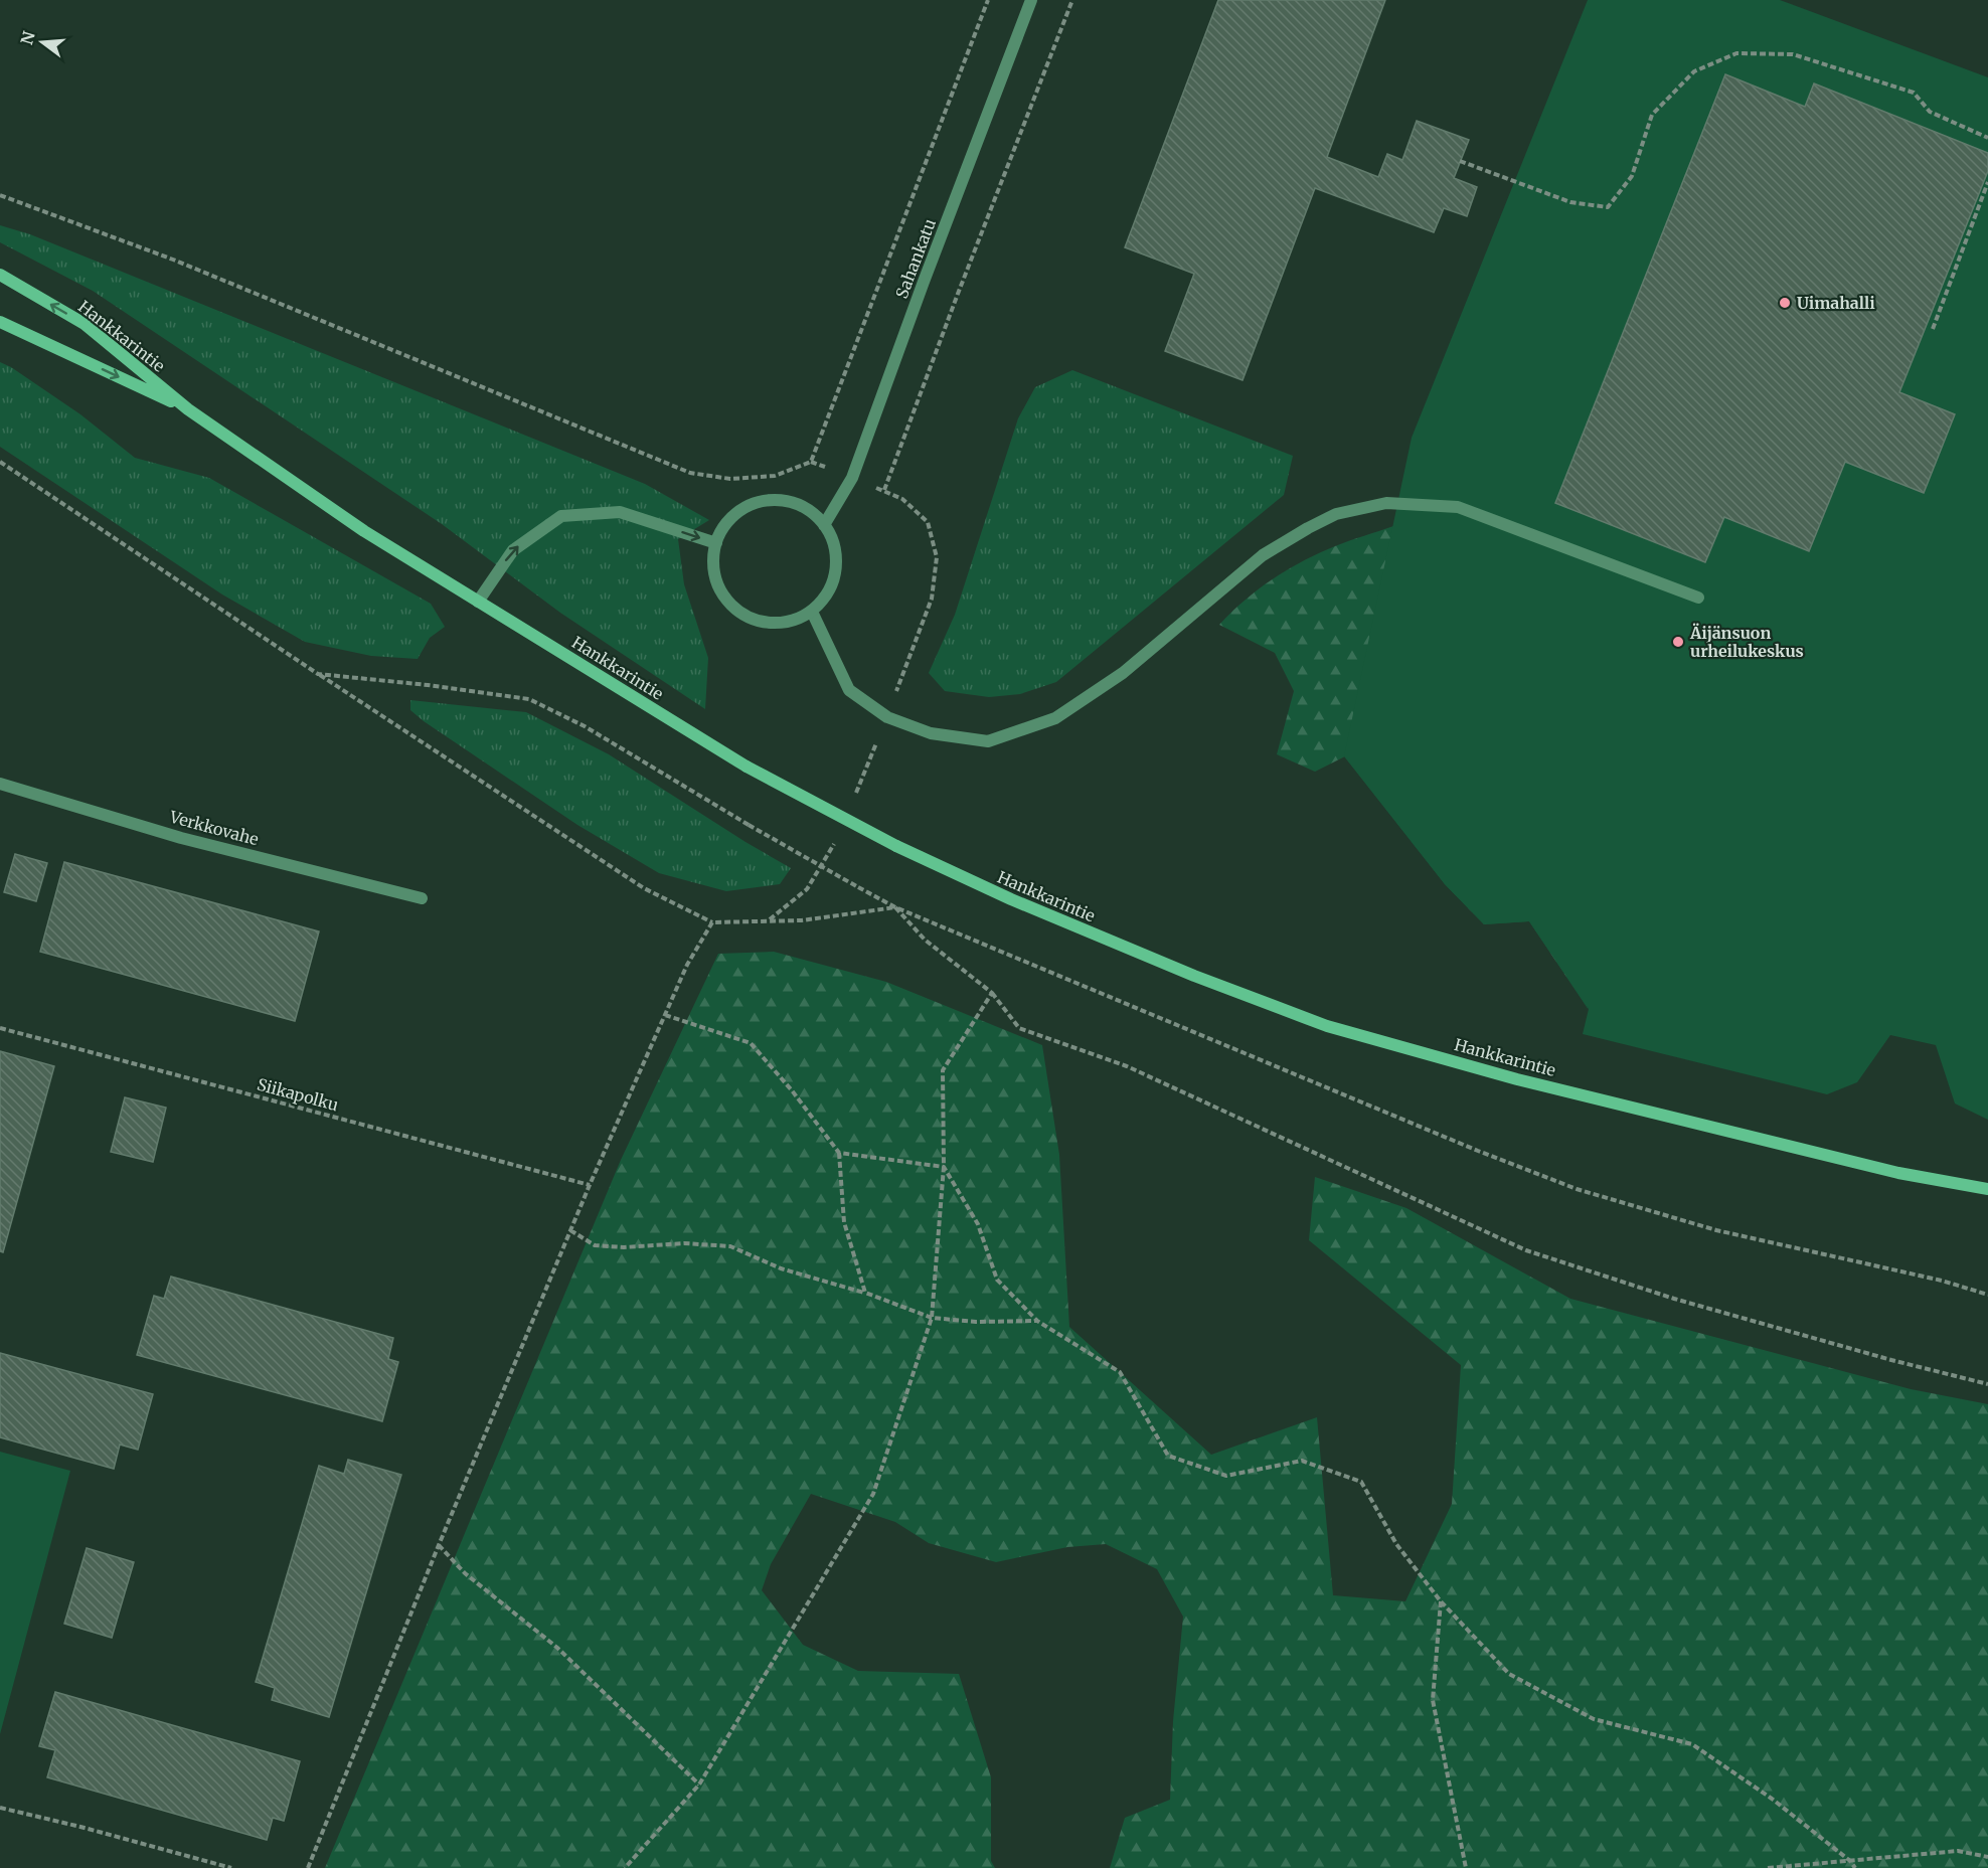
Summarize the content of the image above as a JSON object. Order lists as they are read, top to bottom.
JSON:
{
  "streets": {
    "main road": ["Hankkarintie"],
    "street": ["Sahankatu", "Verkkovahe"],
    "path": ["Siikapolku"]
  },
  "places": ["Uimahalli", "Äijänsuon urheilukeskus"],
  "north": "left"
}
